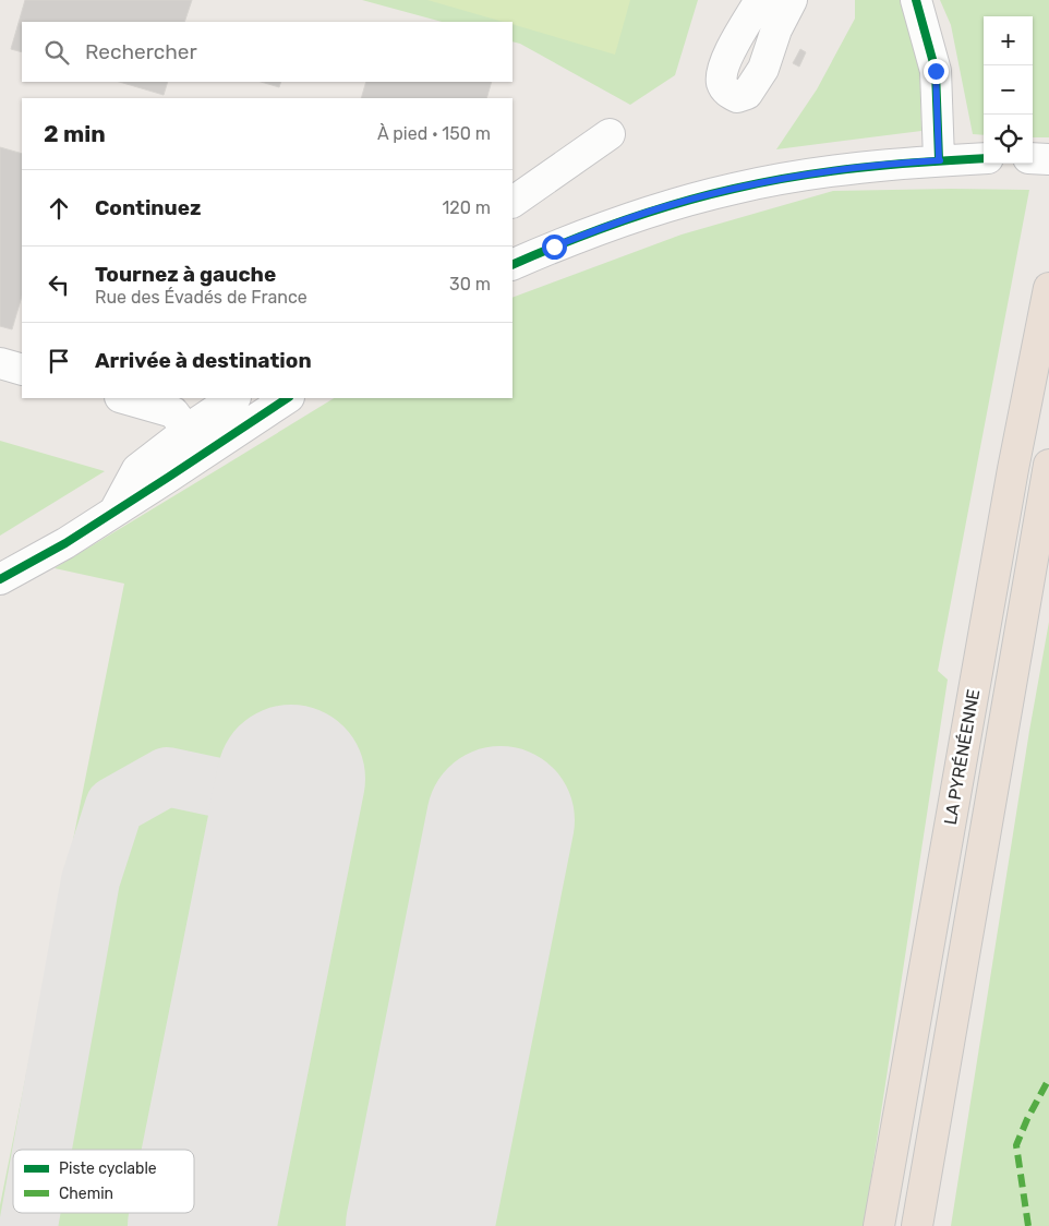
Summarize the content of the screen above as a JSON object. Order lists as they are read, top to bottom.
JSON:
{
  "streets": {
    "highway": ["LA PYRÉNÉENNE"]
  },
  "legend": ["Piste cyclable", "Chemin"],
  "page": {
    "map_buttons": ["+", "−"],
    "search": "Rechercher",
    "heading": ["2 min", "À pied · 150 m"],
    "list": [
      ["Continuez", "120 m"],
      ["Tournez à gauche", "Rue des Évadés de France", "30 m"],
      "Arrivée à destination"
    ]
  }
}
